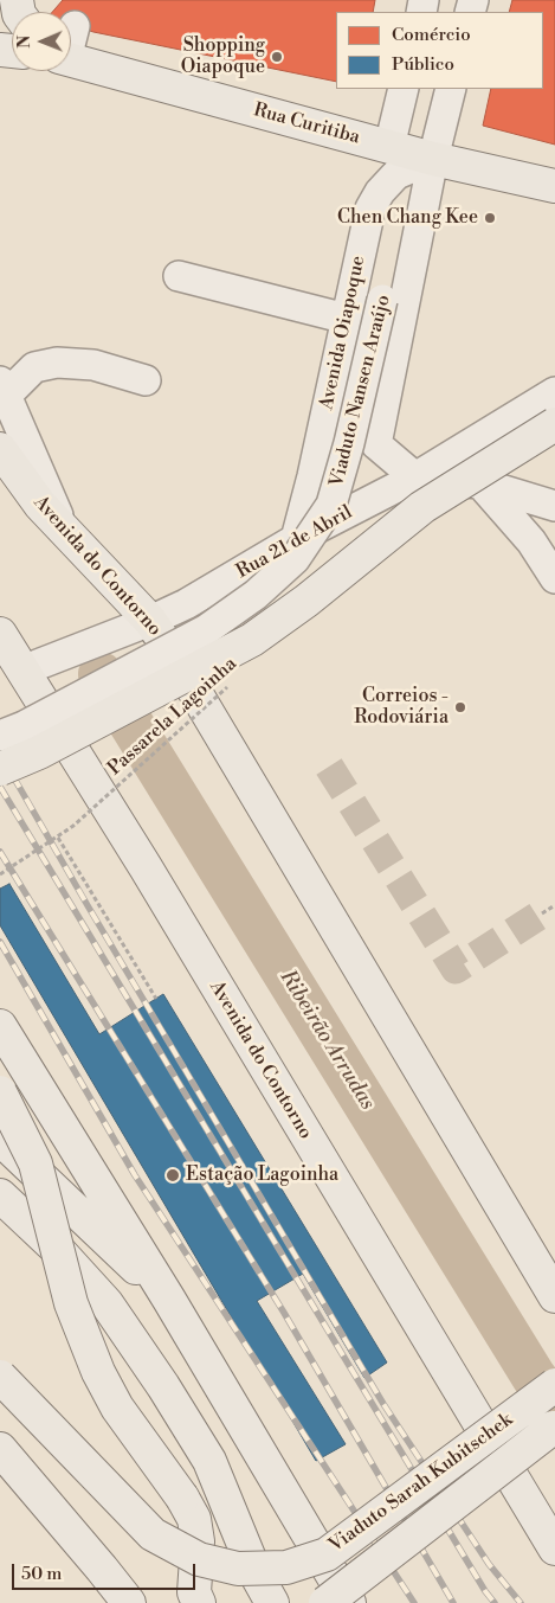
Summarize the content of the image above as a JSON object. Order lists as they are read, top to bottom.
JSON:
{
  "streets": {
    "main road": ["Rua Curitiba", "Avenida do Contorno", "Viaduto Sarah Kubitschek"],
    "street": ["Avenida Oiapoque", "Viaduto Nansen Araújo", "Rua 21 de Abril"],
    "path": ["Passarela Lagoinha"]
  },
  "crossings": [
    ["Rua Curitiba", "Avenida Oiapoque"],
    ["Rua Curitiba", "Viaduto Nansen Araújo"],
    ["Avenida Oiapoque", "Viaduto Nansen Araújo"],
    ["Avenida Oiapoque", "Rua 21 de Abril"],
    ["Rua 21 de Abril", "Avenida do Contorno"]
  ],
  "water": ["Ribeirão Arrudas"],
  "places": [
    "Shopping Oiapoque",
    "Chen Chang Kee",
    "Correios - Rodoviária",
    "Estação Lagoinha"
  ],
  "legend": ["Comércio", "Público"],
  "scale_bar": "50 m",
  "north": "left"
}
